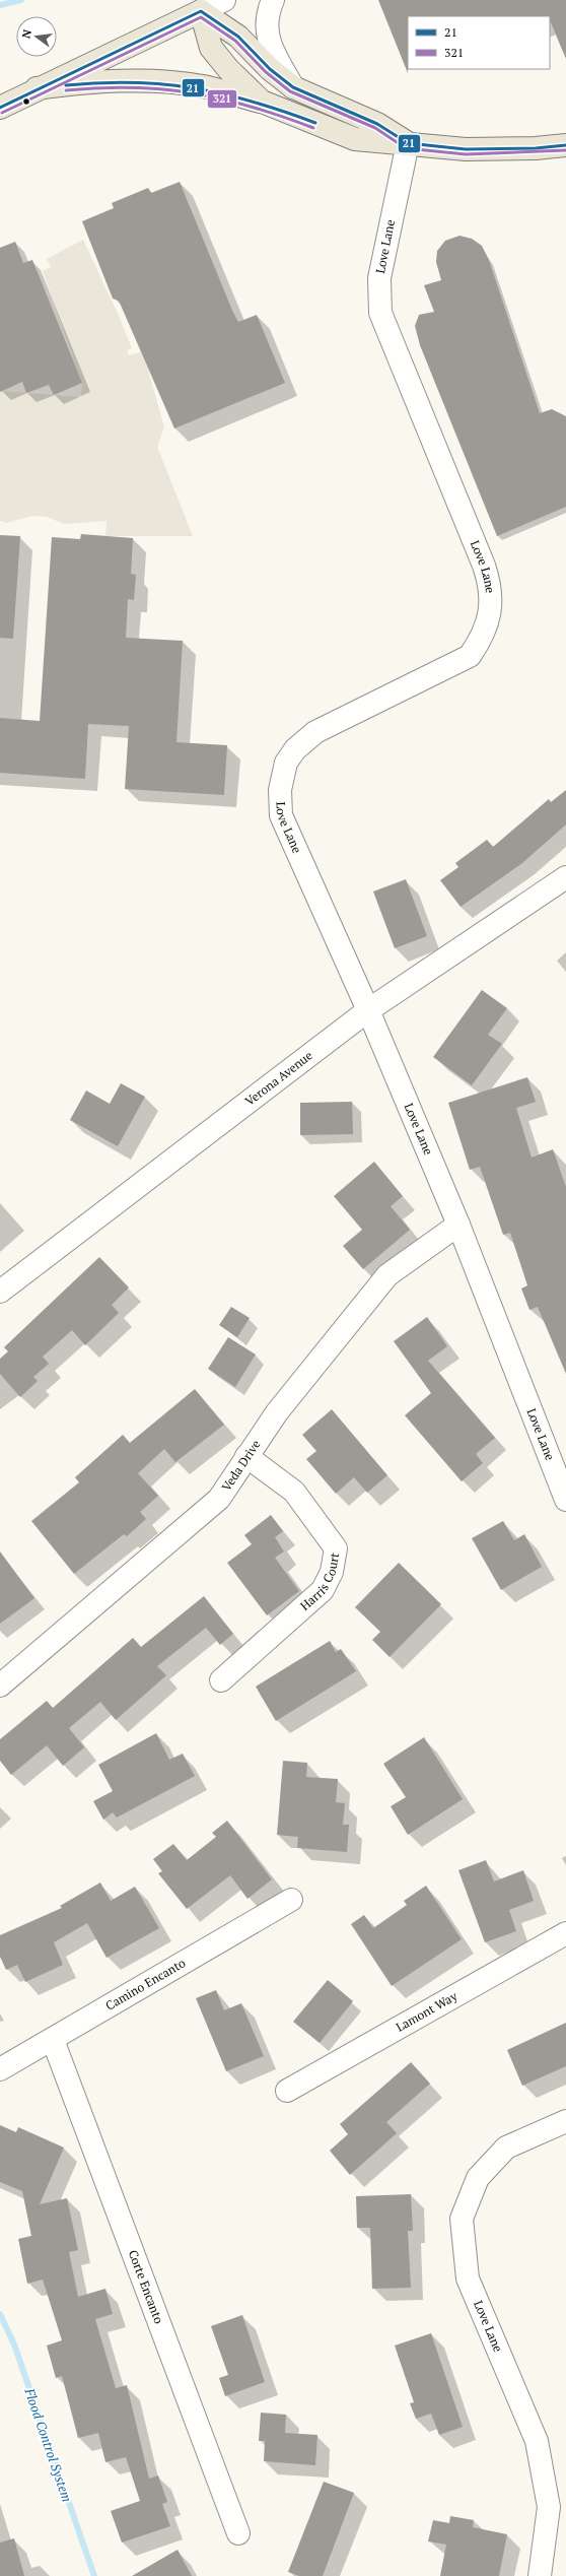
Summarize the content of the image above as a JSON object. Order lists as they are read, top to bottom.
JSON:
{
  "streets": {
    "street": [
      "Love Lane",
      "Verona Avenue",
      "Veda Drive",
      "Harris Court",
      "Camino Encanto",
      "Lamont Way",
      "Corte Encanto"
    ]
  },
  "crossings": [
    ["Love Lane", "Verona Avenue"],
    ["Love Lane", "Veda Drive"],
    ["Veda Drive", "Harris Court"],
    ["Camino Encanto", "Corte Encanto"]
  ],
  "water": ["Flood Control System"],
  "lines": ["transit line 21", "transit line 321"],
  "legend": ["21", "321"],
  "north": "left"
}
